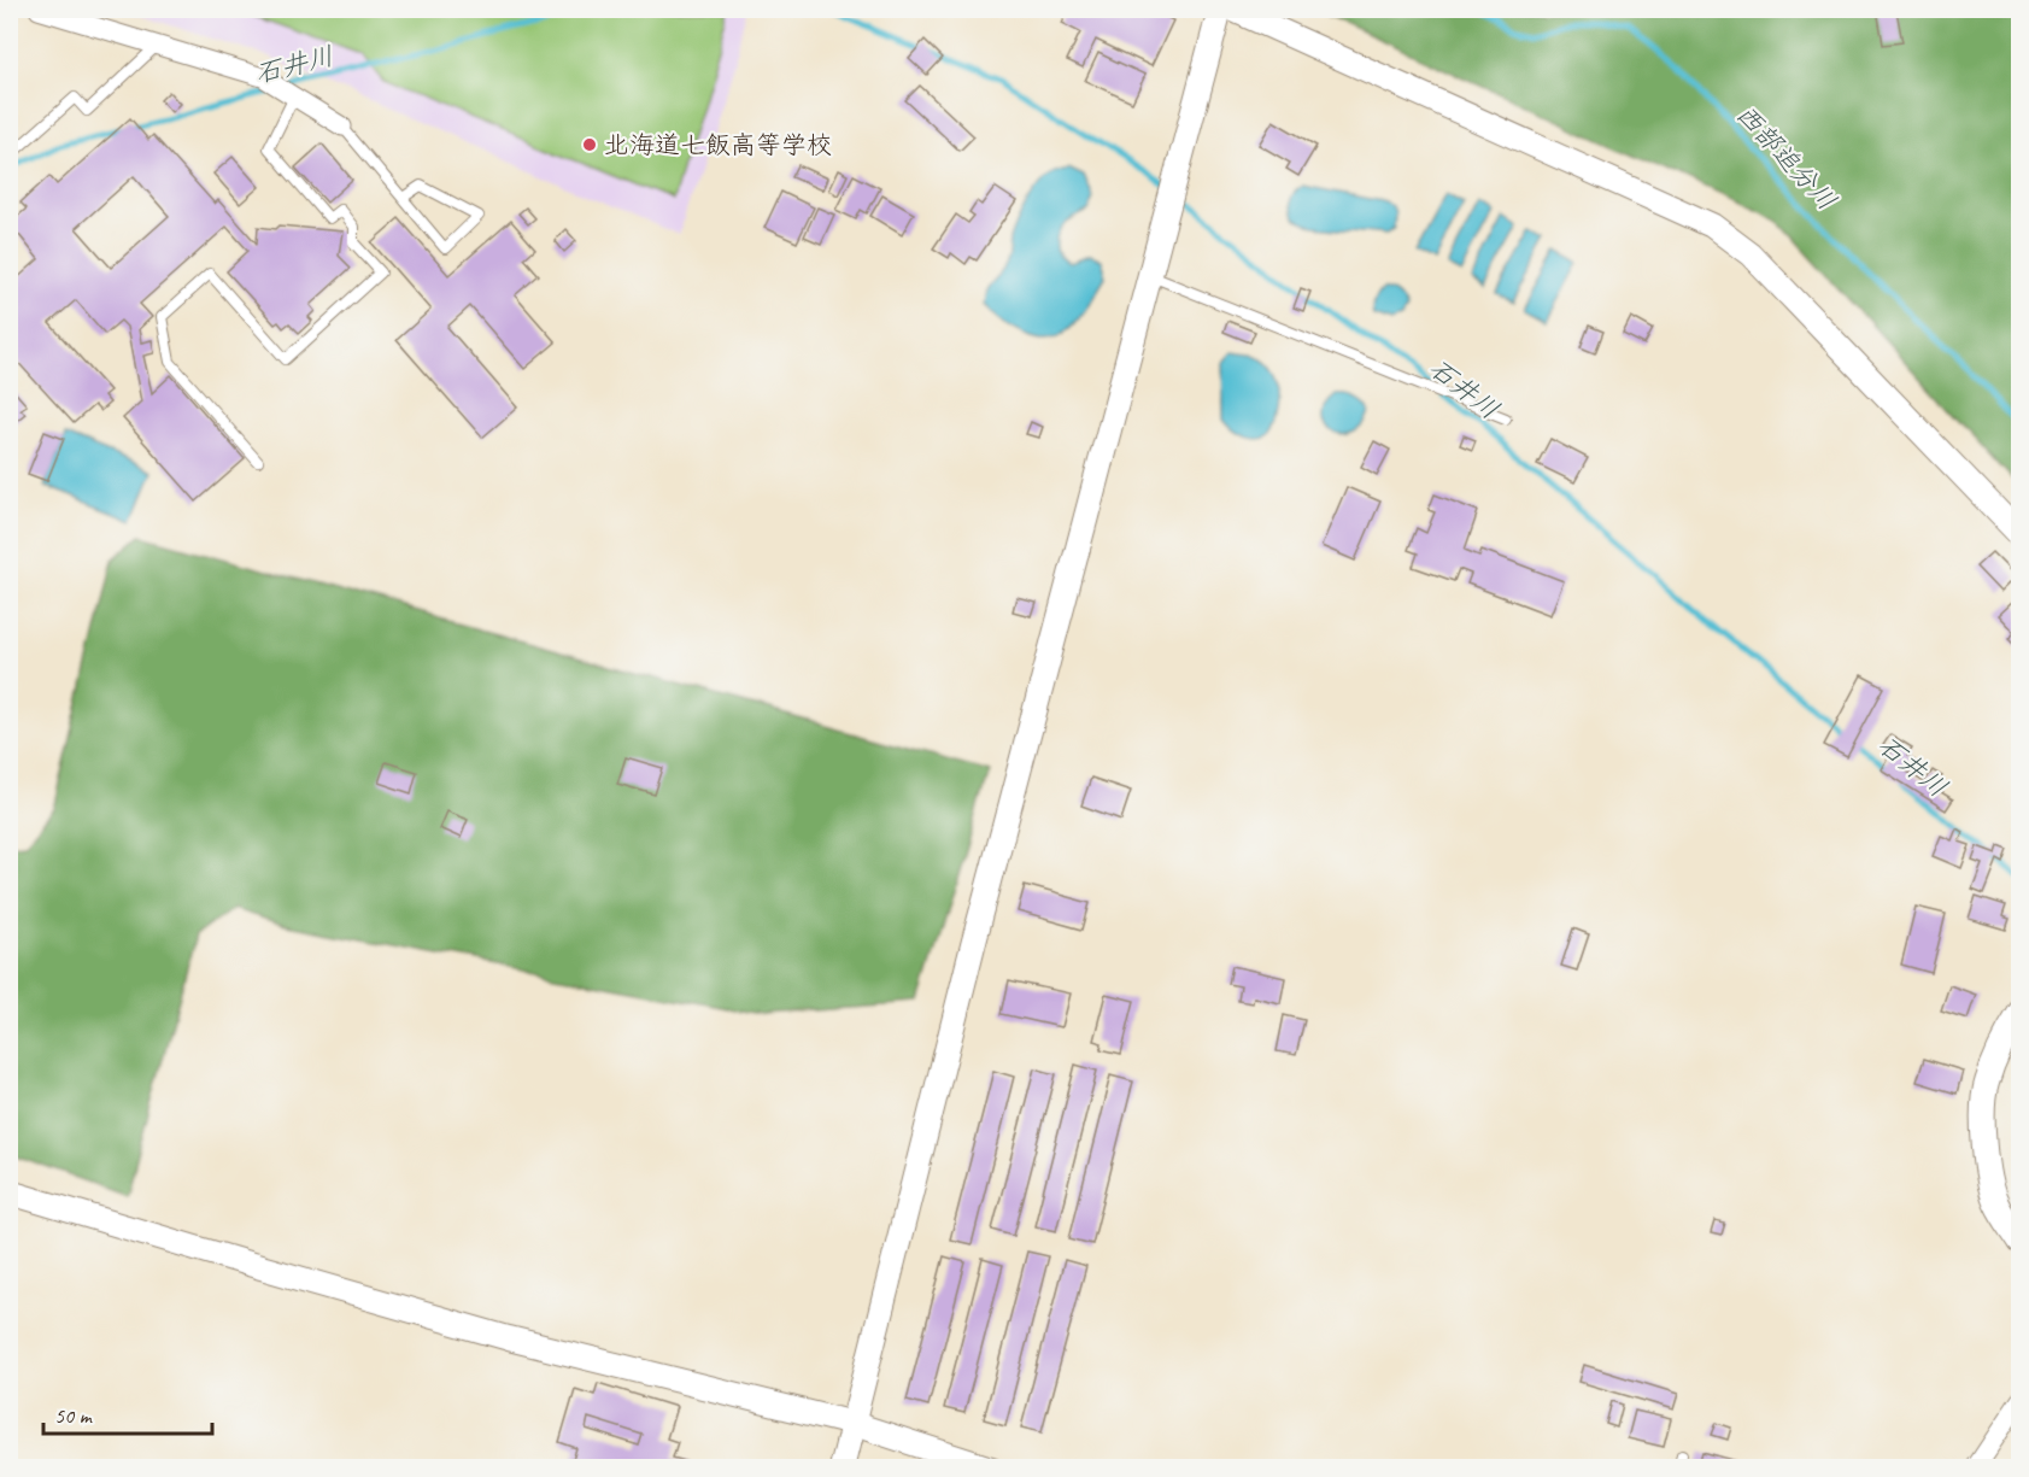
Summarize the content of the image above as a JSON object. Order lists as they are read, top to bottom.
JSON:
{
  "water": ["石井川", "西部追分川"],
  "places": ["北海道七飯高等学校"],
  "scale_bar": "50 m"
}
